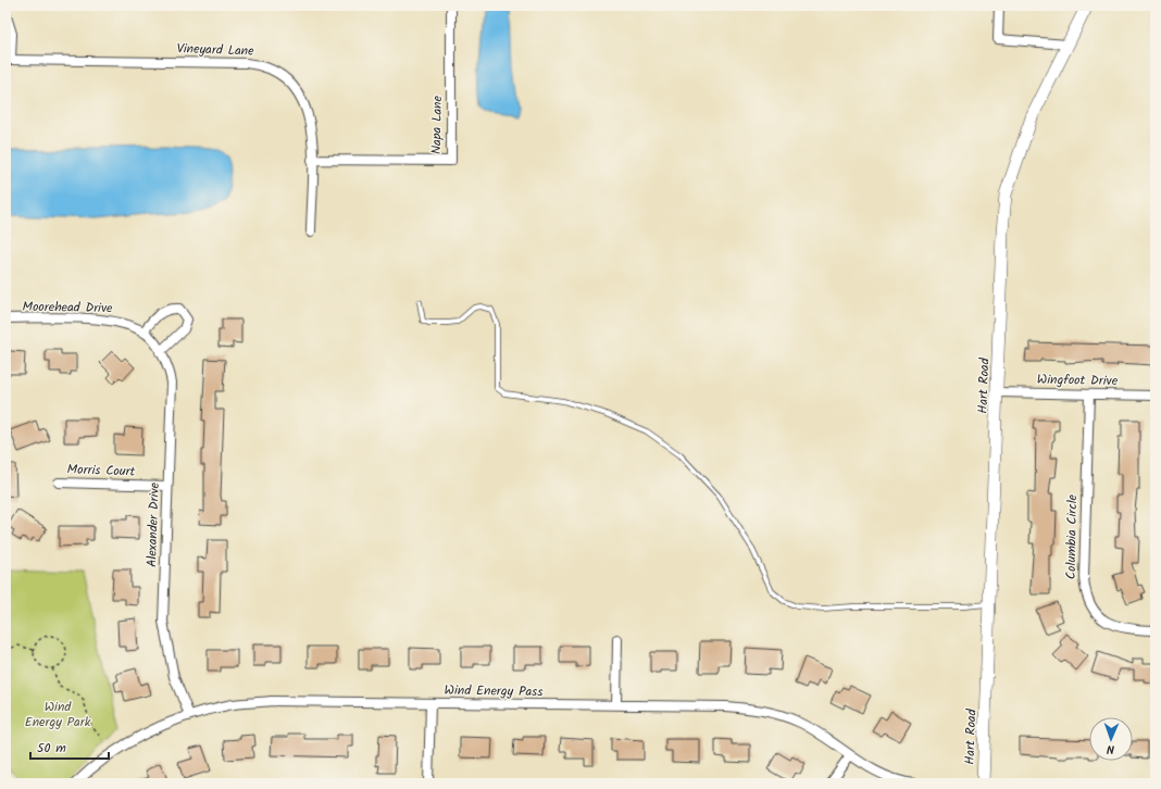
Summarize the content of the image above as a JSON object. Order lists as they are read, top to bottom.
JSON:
{
  "streets": {
    "street": [
      "Vineyard Lane",
      "Napa Lane",
      "Moorehead Drive",
      "Wingfoot Drive",
      "Hart Road",
      "Morris Court",
      "Alexander Drive",
      "Columbia Circle",
      "Wind Energy Pass"
    ]
  },
  "crossings": [
    ["Vineyard Lane", "Napa Lane"],
    ["Moorehead Drive", "Alexander Drive"],
    ["Wingfoot Drive", "Hart Road"],
    ["Wingfoot Drive", "Columbia Circle"],
    ["Morris Court", "Alexander Drive"],
    ["Alexander Drive", "Wind Energy Pass"]
  ],
  "parks": ["Wind Energy Park"],
  "scale_bar": "50 m",
  "north": "bottom"
}
